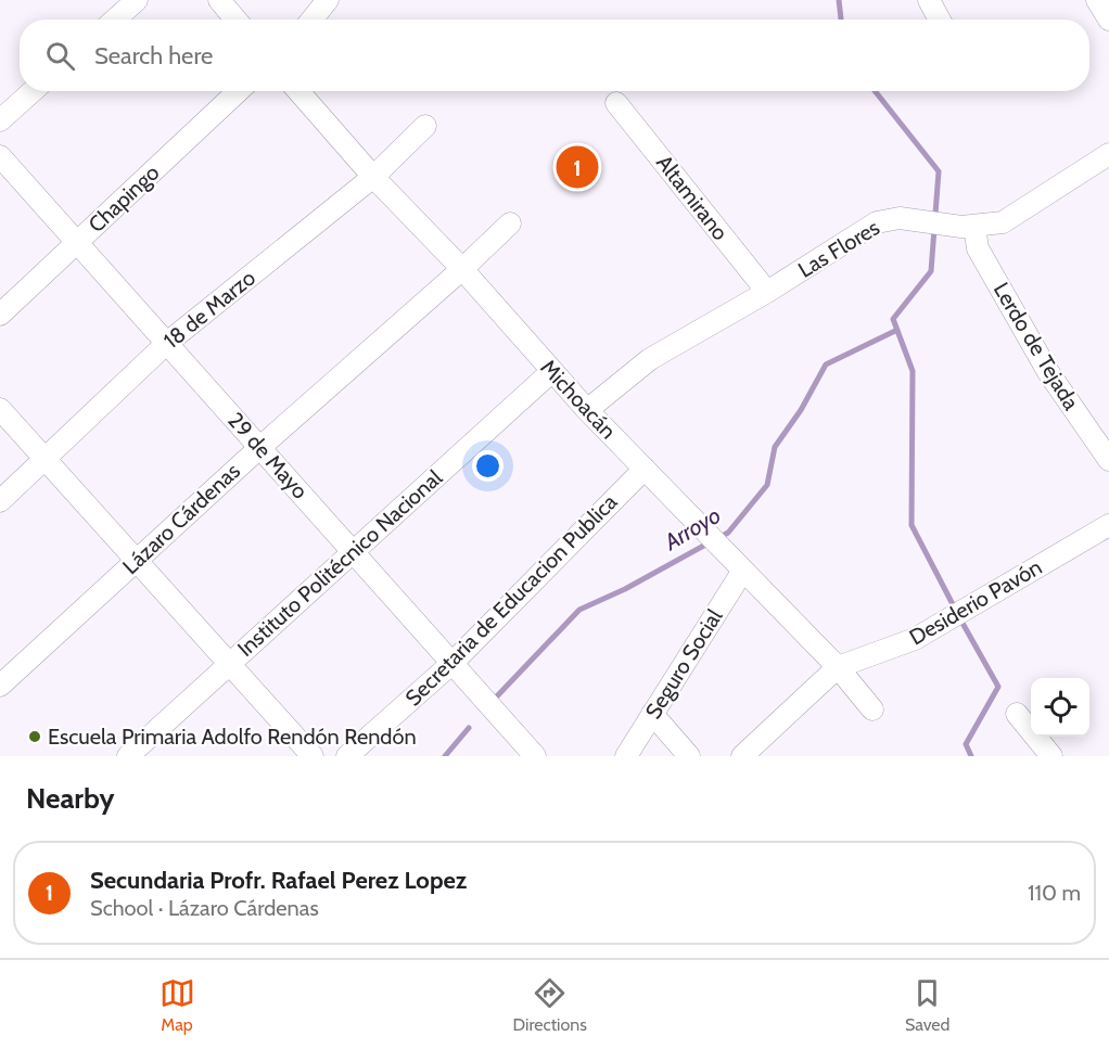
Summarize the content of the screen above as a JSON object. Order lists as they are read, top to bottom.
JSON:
{
  "streets": {
    "street": [
      "Altamirano",
      "Chapingo",
      "Las Flores",
      "18 de Marzo",
      "Lerdo de Tejada",
      "Michoacán",
      "29 de Mayo",
      "Lázaro Cárdenas",
      "Instituto Politécnico Nacional",
      "Secretaria de Educacion Publica",
      "Desiderio Pavón",
      "Seguro Social"
    ]
  },
  "crossings": [
    ["Altamirano", "Las Flores"],
    ["Chapingo", "29 de Mayo"],
    ["Las Flores", "Lerdo de Tejada"],
    ["Las Flores", "Michoacán"],
    ["18 de Marzo", "Michoacán"],
    ["18 de Marzo", "29 de Mayo"],
    ["Michoacán", "Lázaro Cárdenas"],
    ["Michoacán", "Instituto Politécnico Nacional"],
    ["Michoacán", "Secretaria de Educacion Publica"],
    ["Michoacán", "Desiderio Pavón"],
    ["Michoacán", "Seguro Social"],
    ["29 de Mayo", "Lázaro Cárdenas"],
    ["29 de Mayo", "Instituto Politécnico Nacional"],
    ["29 de Mayo", "Secretaria de Educacion Publica"]
  ],
  "water": ["Arroyo"],
  "places": ["Escuela Primaria Adolfo Rendón Rendón"],
  "page": {
    "search": "Search here",
    "pins": "1",
    "heading": "Nearby",
    "list": [
      {
        "mark": "1",
        "name": "Secundaria Profr. Rafael Perez Lopez",
        "note": "School · Lázaro Cárdenas",
        "value": "110 m"
      }
    ],
    "nav": ["Map", "Directions", "Saved"]
  }
}
